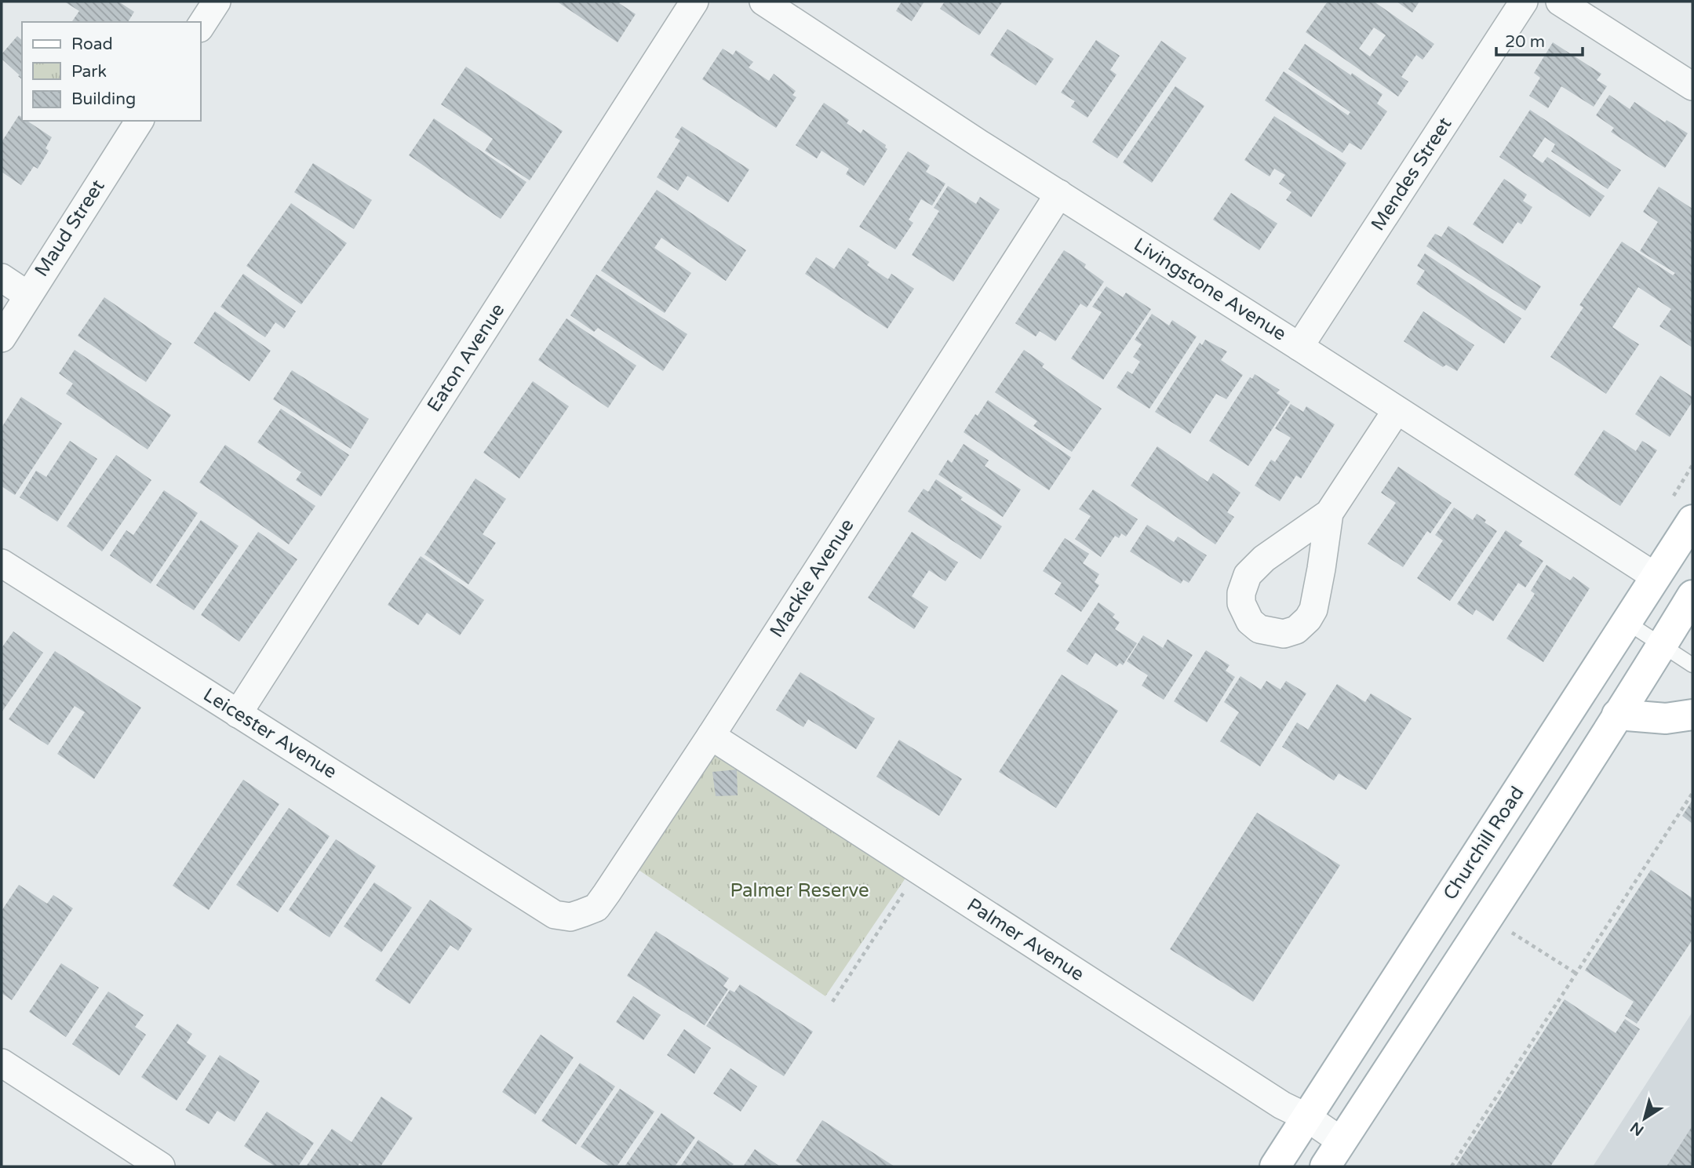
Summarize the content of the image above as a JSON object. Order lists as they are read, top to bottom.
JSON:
{
  "streets": {
    "main road": ["Churchill Road"],
    "street": [
      "Mendes Street",
      "Maud Street",
      "Livingstone Avenue",
      "Eaton Avenue",
      "Mackie Avenue",
      "Leicester Avenue",
      "Palmer Avenue"
    ]
  },
  "crossings": [
    ["Mendes Street", "Livingstone Avenue"],
    ["Livingstone Avenue", "Mackie Avenue"],
    ["Livingstone Avenue", "Churchill Road"],
    ["Eaton Avenue", "Leicester Avenue"],
    ["Mackie Avenue", "Leicester Avenue"],
    ["Mackie Avenue", "Palmer Avenue"],
    ["Churchill Road", "Palmer Avenue"]
  ],
  "parks": ["Palmer Reserve"],
  "legend": ["Road", "Park", "Building"],
  "scale_bar": "20 m",
  "north": "bottom left"
}
